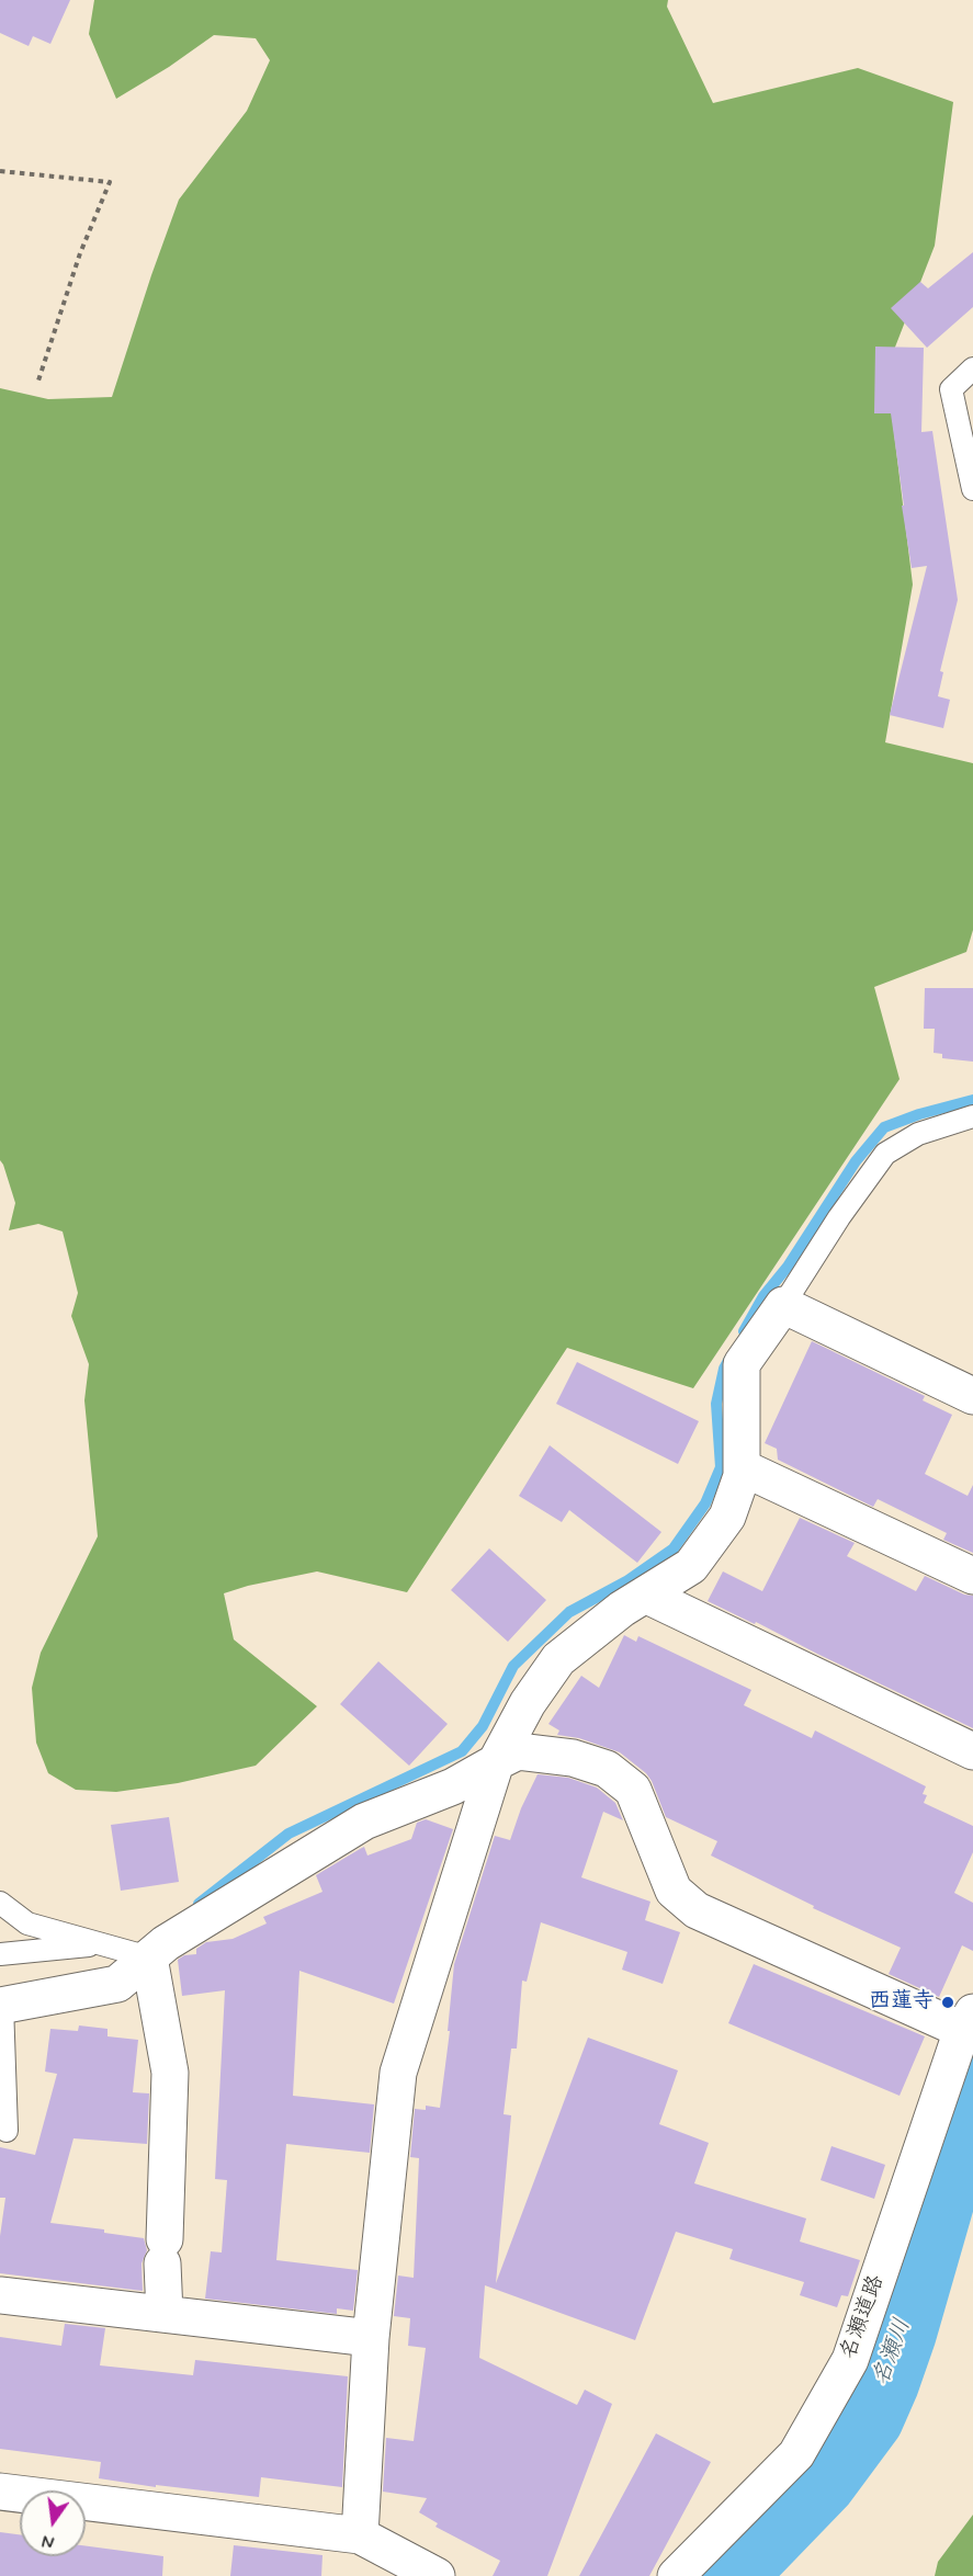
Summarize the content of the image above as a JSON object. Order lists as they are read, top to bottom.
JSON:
{
  "streets": {
    "street": ["名瀬道路"]
  },
  "water": ["名瀬川"],
  "places": ["西蓮寺"],
  "north": "bottom"
}
